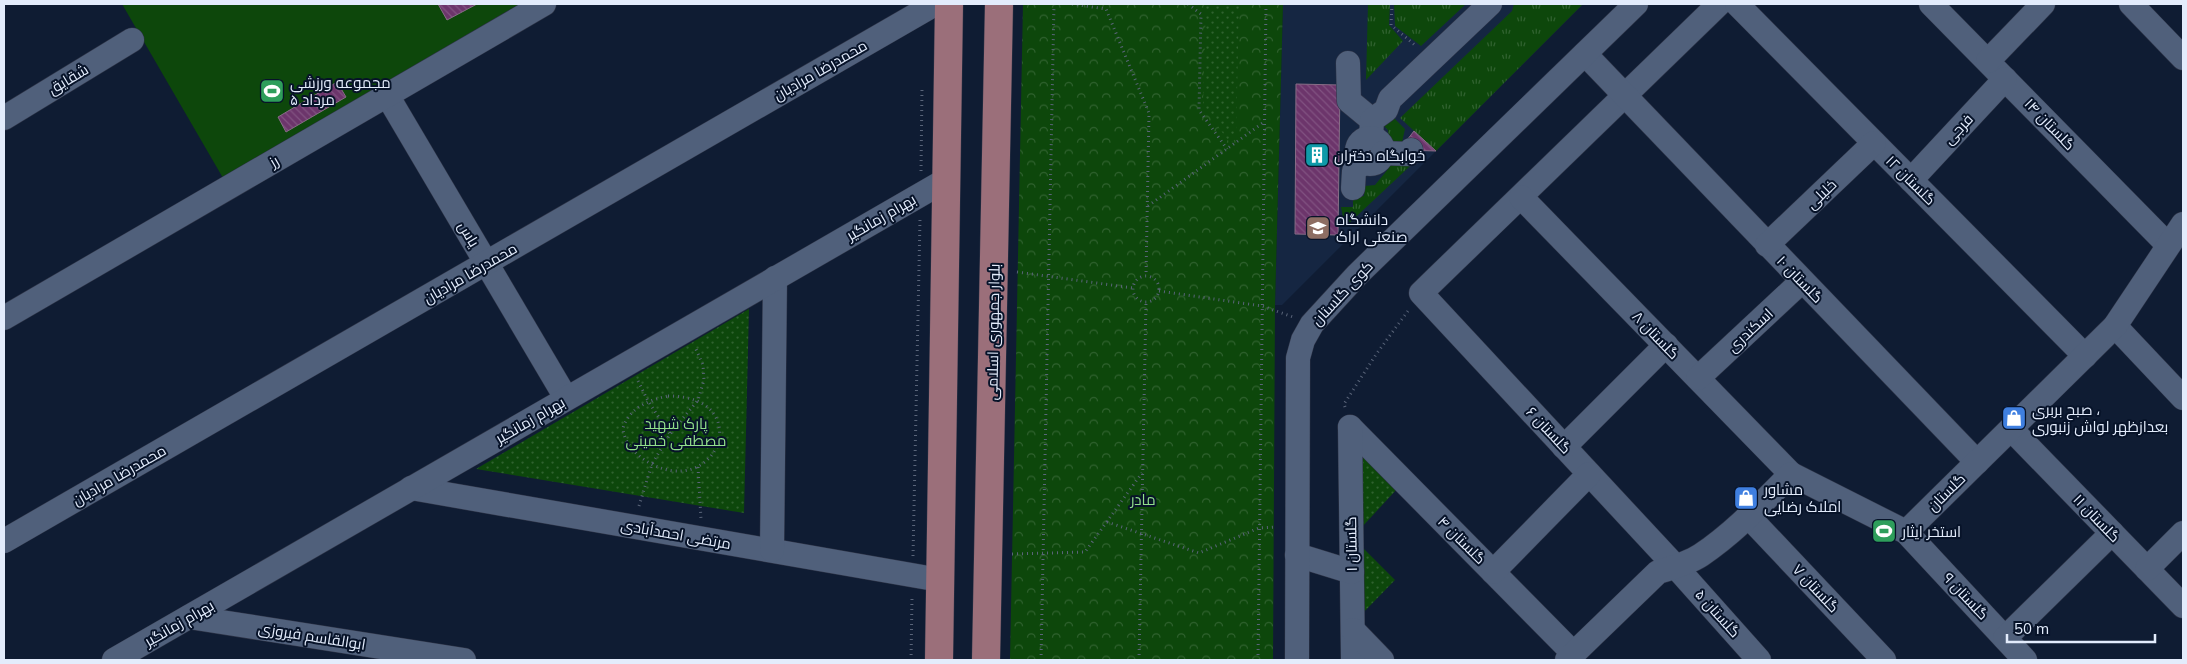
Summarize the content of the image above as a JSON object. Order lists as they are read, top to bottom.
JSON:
{
  "streets": {
    "main road": ["بلوار جمهوری اسلامی"],
    "street": [
      "محمدرضا مرادیان",
      "شقایق",
      "گلستان ۱۴",
      "فرجی",
      "رز",
      "گلستان ۱۲",
      "خلیلی",
      "بهرام زمانگیر",
      "یاس",
      "گلستان ۱۰",
      "کوی گلستان",
      "اسکندری",
      "گلستان ۸",
      "گلستان ۶",
      "گلستان",
      "گلستان ۱۱",
      "مرتضی احمدآبادی",
      "گلستان ۴",
      "گلستان ۱",
      "گلستان ۷",
      "گلستان ۹",
      "گلستان ۵",
      "ابوالقاسم فیروزی"
    ]
  },
  "crossings": [
    ["محمدرضا مرادیان", "یاس"],
    ["گلستان ۱۴", "فرجی"],
    ["گلستان ۱۴", "گلستان"],
    ["فرجی", "گلستان ۱۲"],
    ["رز", "یاس"],
    ["گلستان ۱۲", "خلیلی"],
    ["گلستان ۱۲", "گلستان"],
    ["خلیلی", "گلستان ۱۰"],
    ["بهرام زمانگیر", "یاس"],
    ["بهرام زمانگیر", "مرتضی احمدآبادی"],
    ["بهرام زمانگیر", "ابوالقاسم فیروزی"],
    ["گلستان ۱۰", "کوی گلستان"],
    ["گلستان ۱۰", "اسکندری"],
    ["گلستان ۱۰", "گلستان"],
    ["اسکندری", "گلستان ۸"],
    ["گلستان ۶", "گلستان ۵"],
    ["گلستان", "گلستان ۱۱"],
    ["گلستان", "گلستان ۹"],
    ["گلستان ۴", "گلستان ۱"]
  ],
  "parks": ["پارک شهید مصطفی خمینی", "مادر"],
  "places": {
    "sports": ["مجموعه ورزشی ۵ مرداد", "استخر ایثار"],
    "building": ["خوابگاه دختران"],
    "school or university": ["دانشگاه صنعتی اراک"],
    "shop": ["صبح بربری ، بعدازظهر لواش زنبوری", "مشاور املاک رضایی"]
  },
  "scale_bar": "50 m"
}
